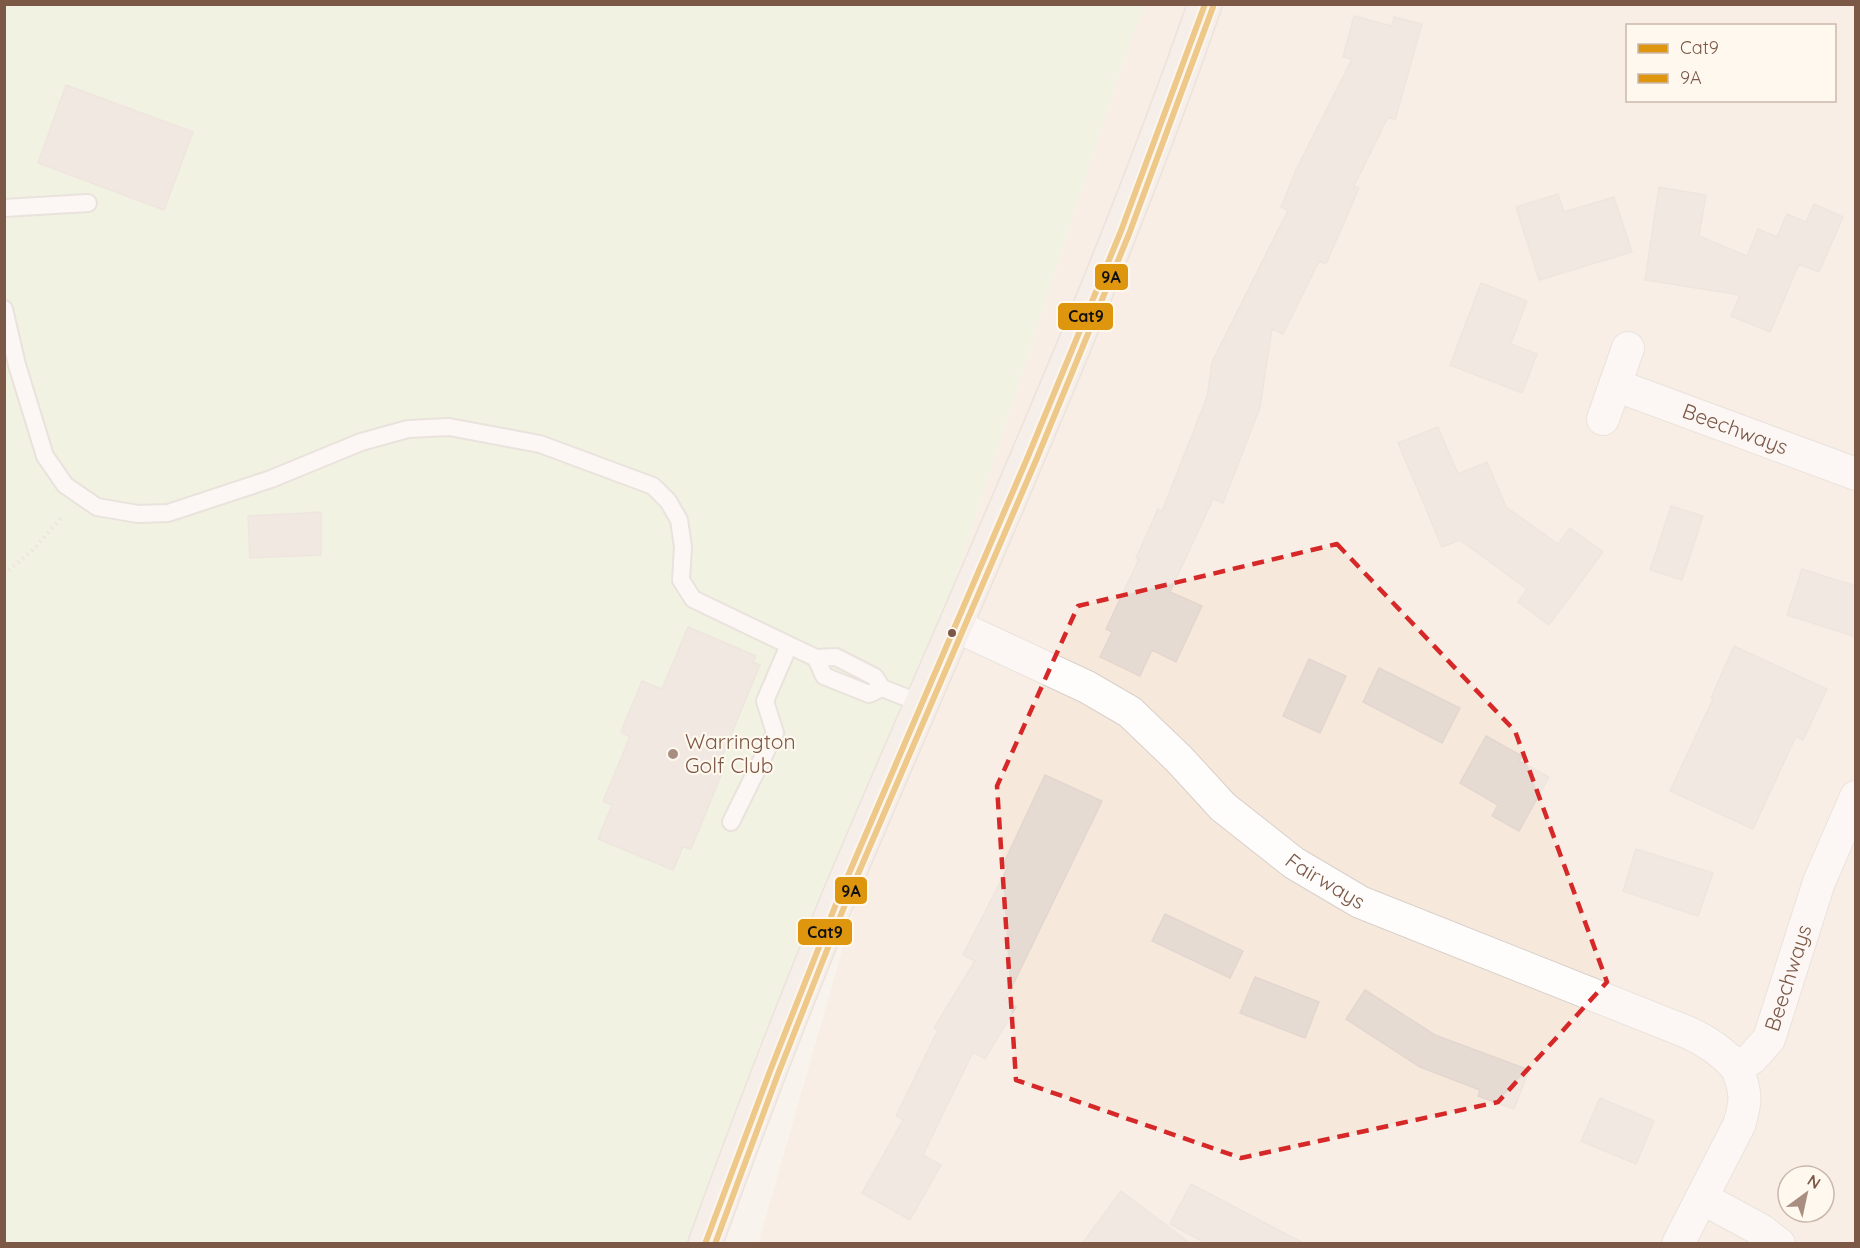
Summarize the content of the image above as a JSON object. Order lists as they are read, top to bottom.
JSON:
{
  "streets": {
    "street": ["Beechways", "Fairways"]
  },
  "crossings": [
    ["Beechways", "Fairways"]
  ],
  "places": ["Warrington Golf Club"],
  "lines": ["transit line Cat9", "transit line 9A"],
  "legend": ["Cat9", "9A"],
  "north": "top right"
}
